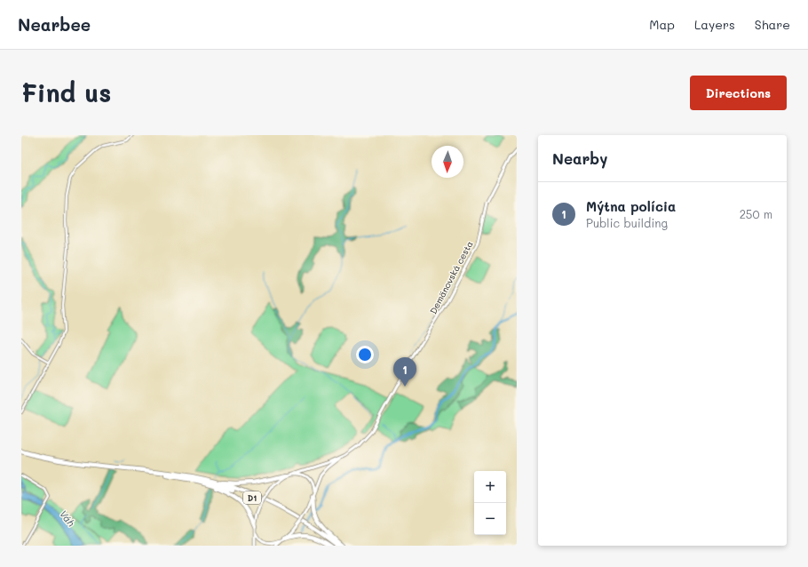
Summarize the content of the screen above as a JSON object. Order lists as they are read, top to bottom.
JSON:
{
  "streets": {
    "highway": ["D1"],
    "main road": ["Demänovská cesta"]
  },
  "water": ["Váh"],
  "north": "bottom",
  "page": {
    "header": "Nearbee",
    "nav": ["Map", "Layers", "Share"],
    "buttons": "Directions",
    "title": "Find us",
    "heading": "Nearby",
    "list": [
      {
        "mark": "1",
        "name": "Mýtna polícia",
        "note": "Public building",
        "value": "250 m"
      }
    ],
    "pins": "1",
    "map_buttons": ["+", "−"]
  }
}
